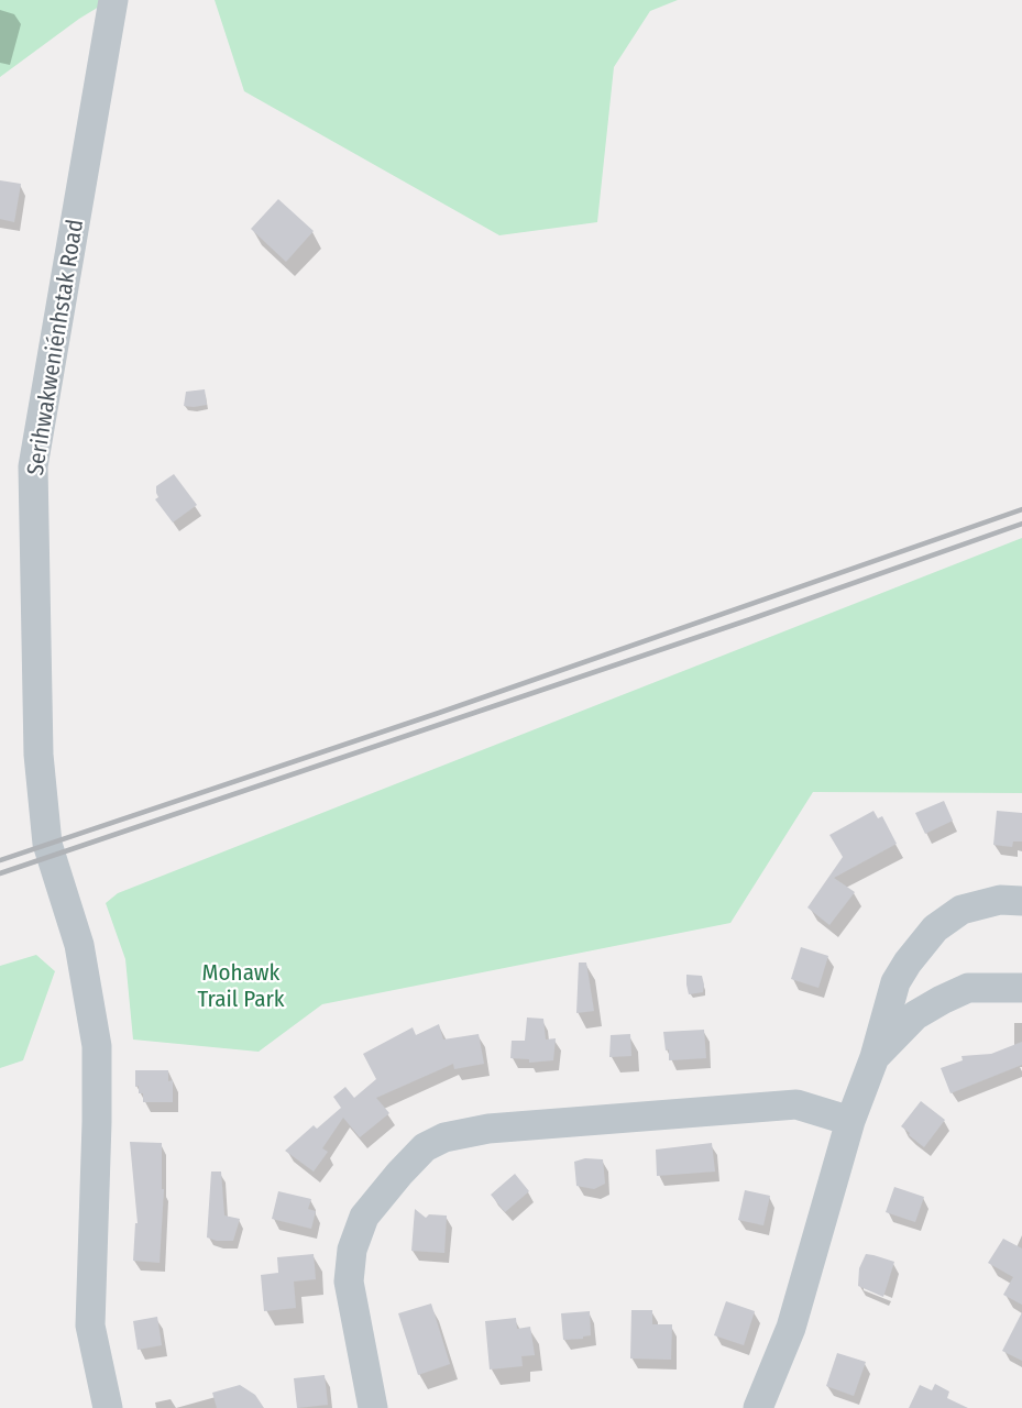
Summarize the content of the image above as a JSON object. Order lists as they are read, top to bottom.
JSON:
{
  "streets": {
    "street": ["Serihwakweniénhstak Road"]
  },
  "parks": ["Mohawk Trail Park"]
}
